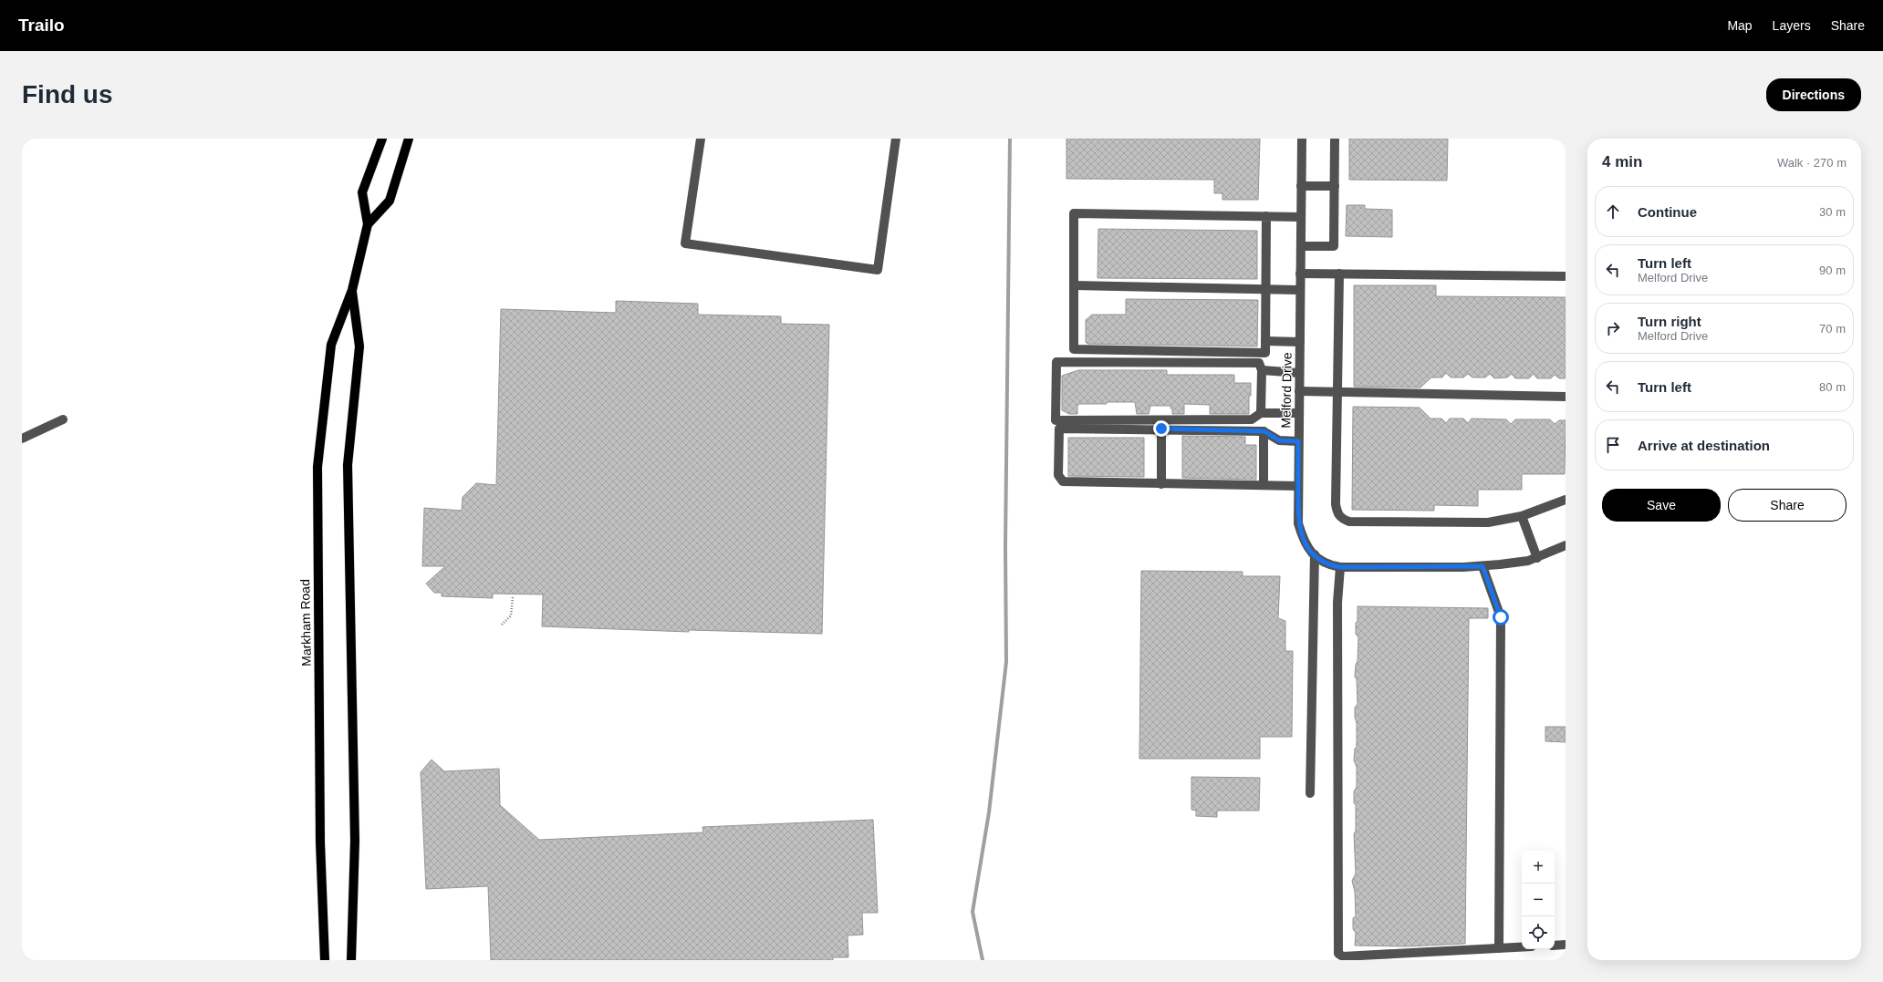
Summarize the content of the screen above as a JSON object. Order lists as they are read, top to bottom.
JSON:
{
  "streets": {
    "main road": ["Markham Road"],
    "street": ["Melford Drive"]
  },
  "page": {
    "header": "Trailo",
    "nav": ["Map", "Layers", "Share"],
    "buttons": [
      "Directions",
      ["Save", "Share"]
    ],
    "title": "Find us",
    "heading": ["4 min", "Walk · 270 m"],
    "list": [
      ["Continue", "30 m"],
      ["Turn left", "Melford Drive", "90 m"],
      ["Turn right", "Melford Drive", "70 m"],
      ["Turn left", "80 m"],
      "Arrive at destination"
    ],
    "map_buttons": ["+", "−"]
  }
}
